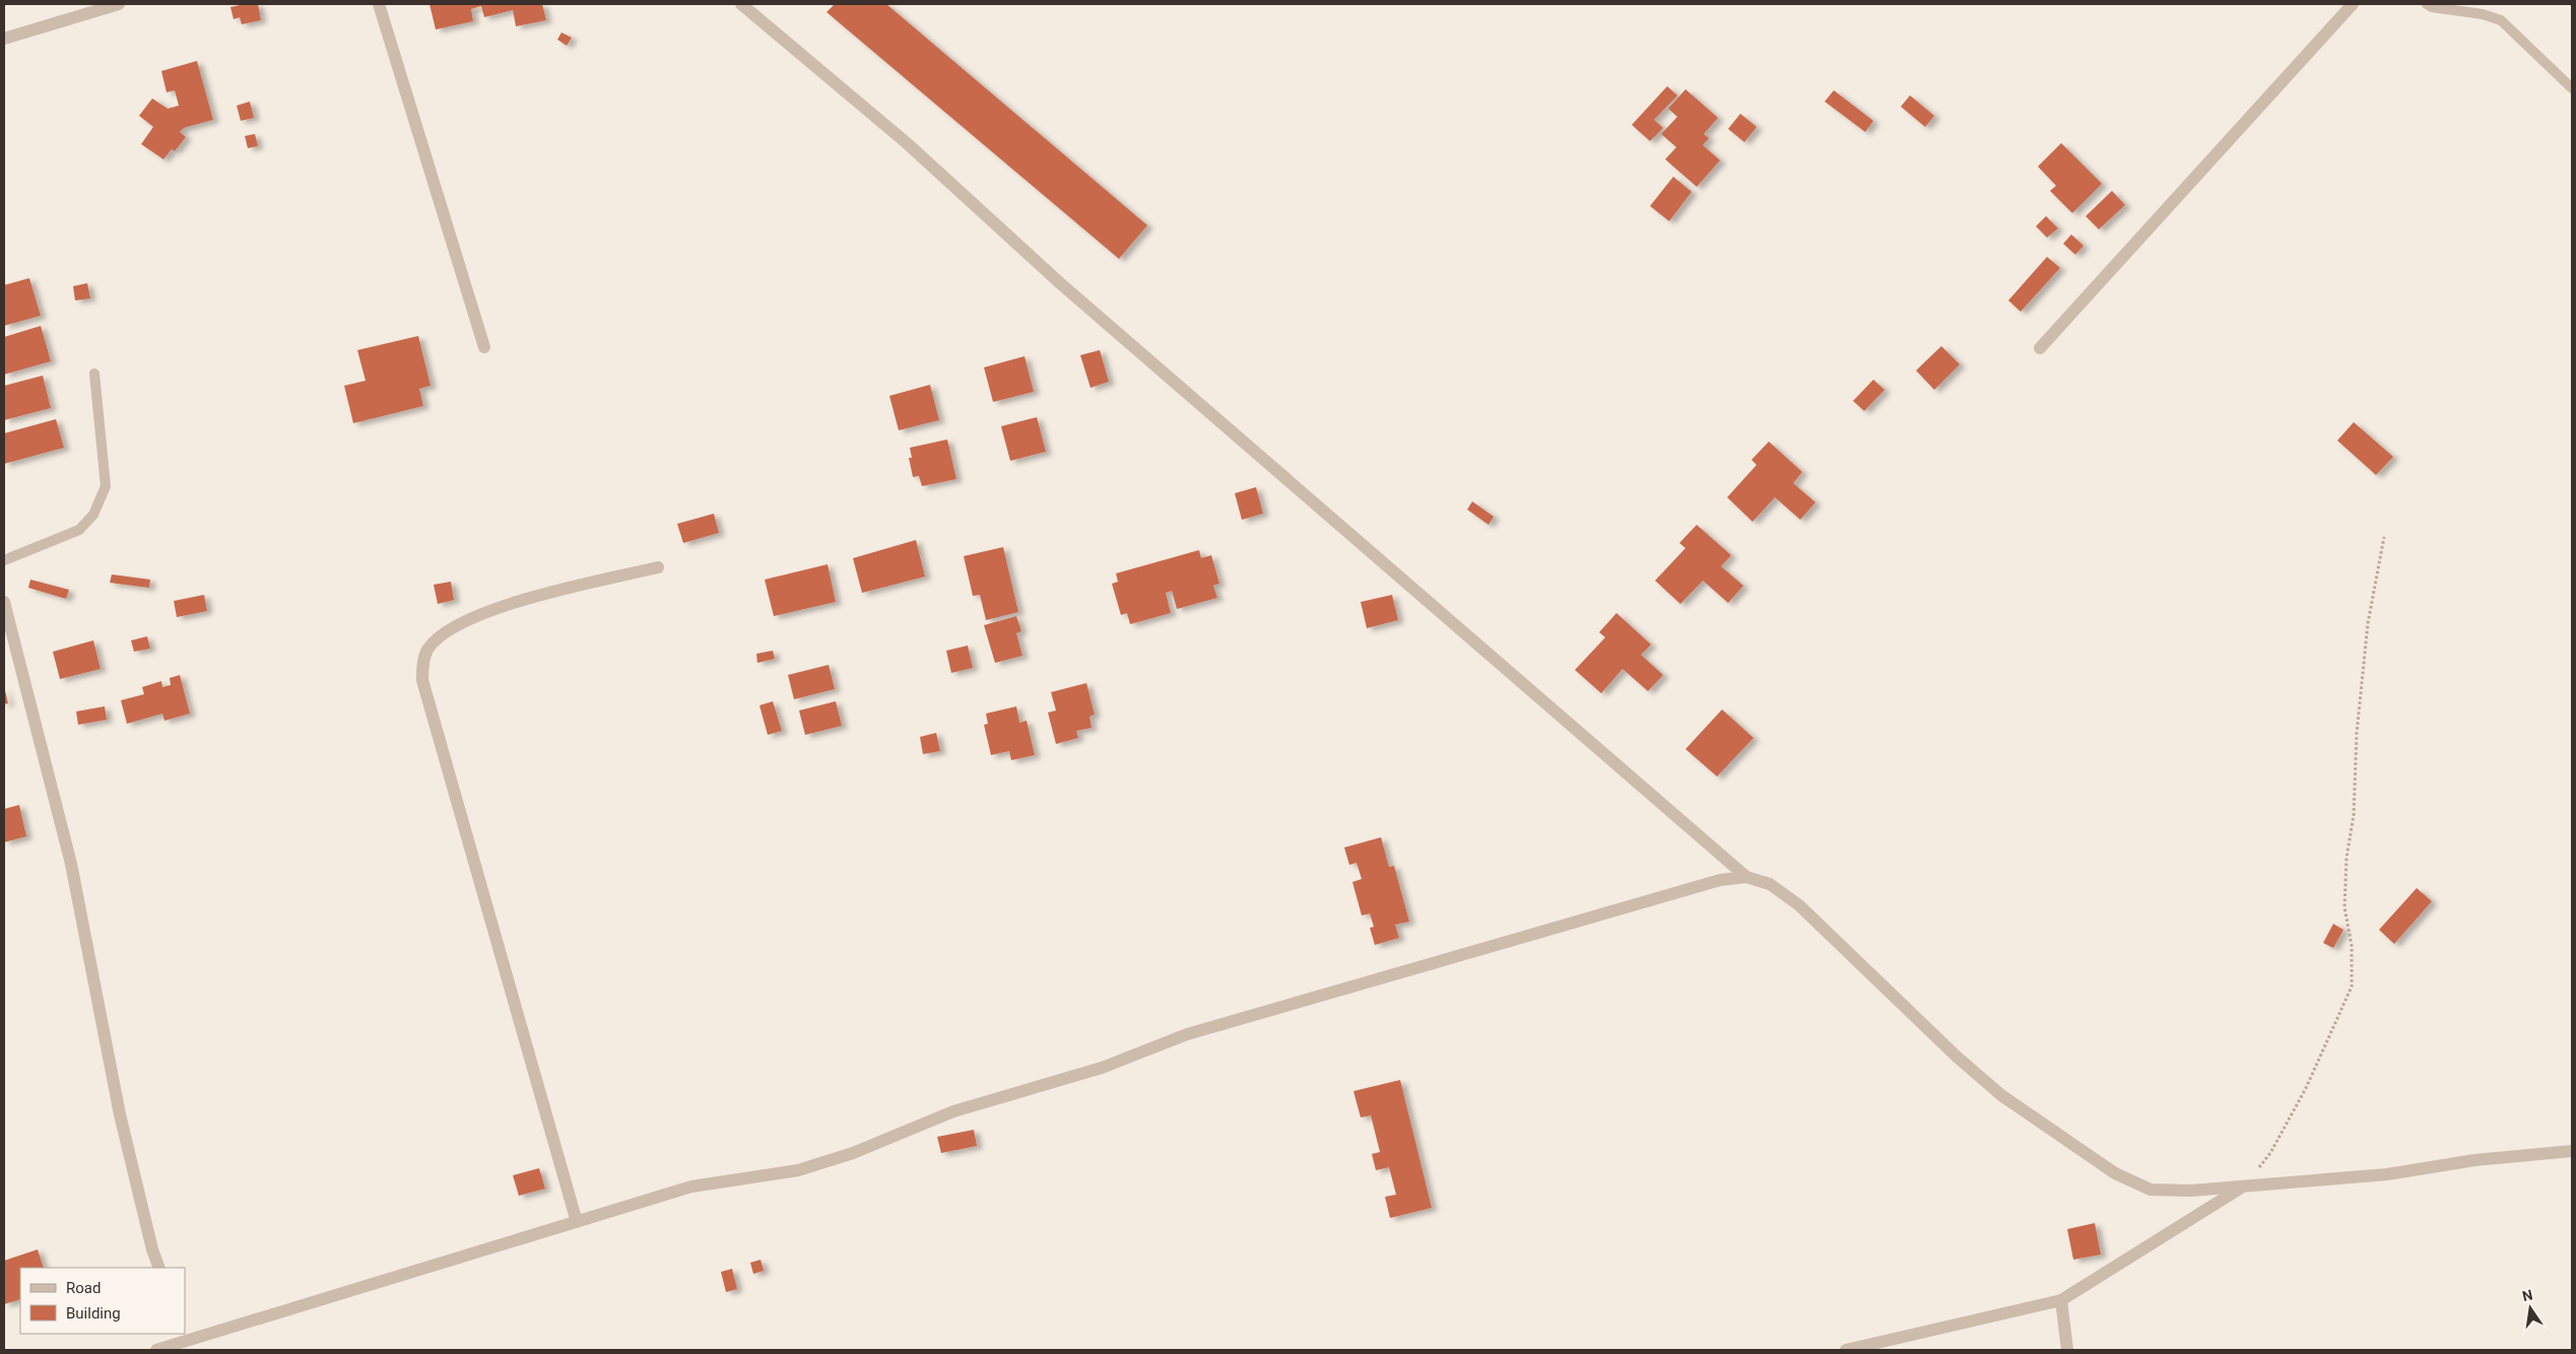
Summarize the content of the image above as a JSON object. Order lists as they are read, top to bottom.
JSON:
{
  "legend": ["Road", "Building"],
  "north": "top"
}
